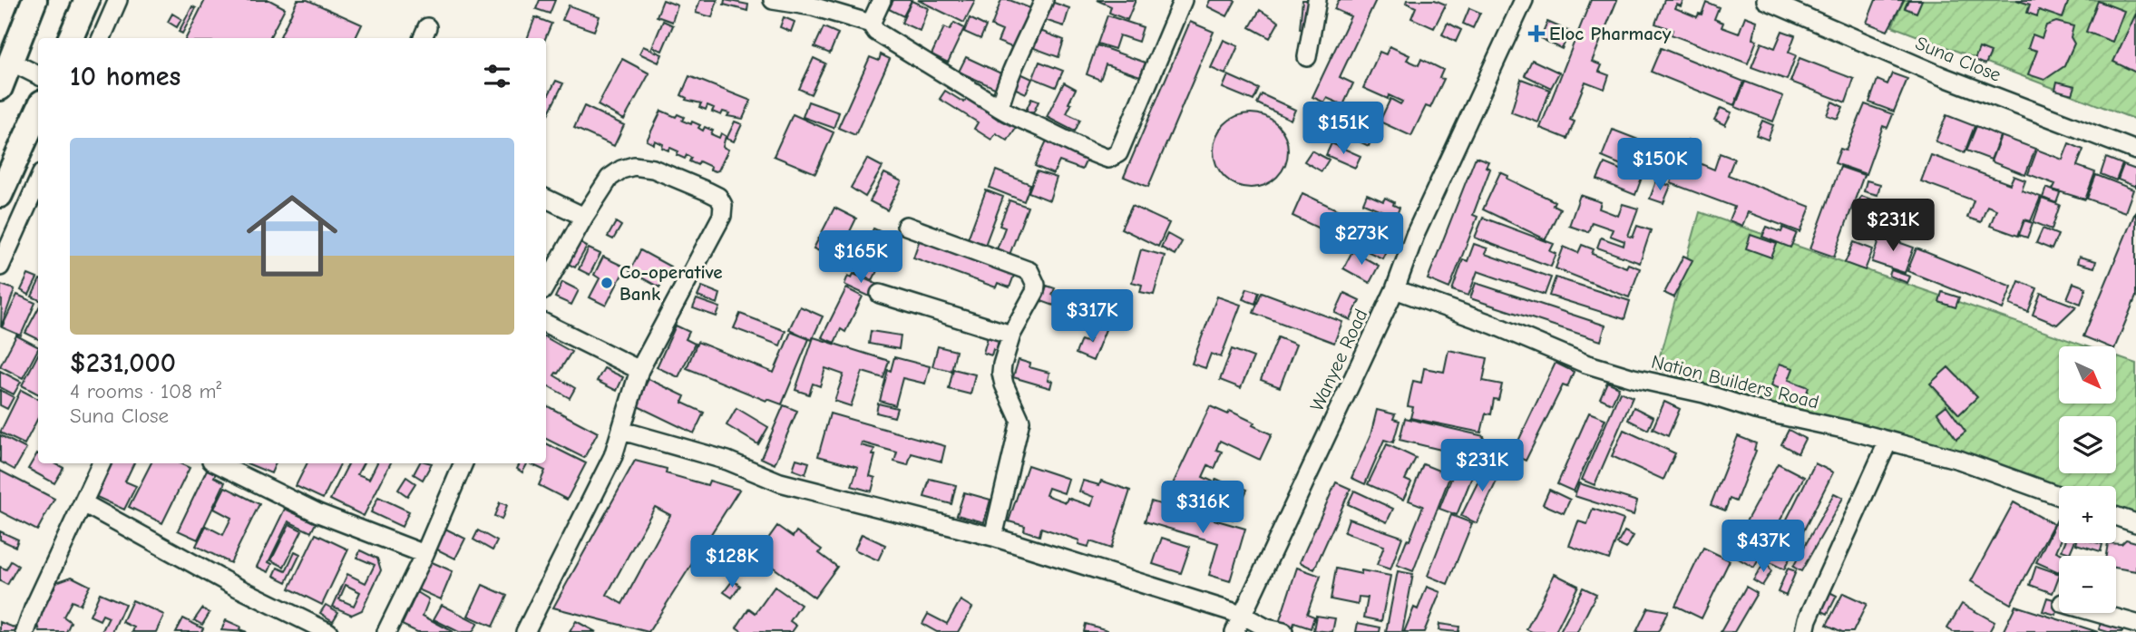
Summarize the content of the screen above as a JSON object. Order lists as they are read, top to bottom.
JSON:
{
  "streets": {
    "street": ["Suna Close", "Wanyee Road", "Nation Builders Road"]
  },
  "crossings": [
    ["Wanyee Road", "Nation Builders Road"]
  ],
  "places": {
    "health": ["Eloc Pharmacy"],
    "other": ["Co-operative Bank"]
  },
  "north": "bottom right",
  "page": {
    "heading": "10 homes",
    "price": [
      "$151K",
      "$150K",
      "$231K",
      "$273K",
      "$165K",
      "$317K",
      "$231K",
      "$316K",
      "$437K",
      "$128K"
    ],
    "list": [
      {
        "name": "$231,000",
        "note": "4 rooms · 108 m² · Suna Close"
      }
    ],
    "map_buttons": ["+", "−"]
  }
}
